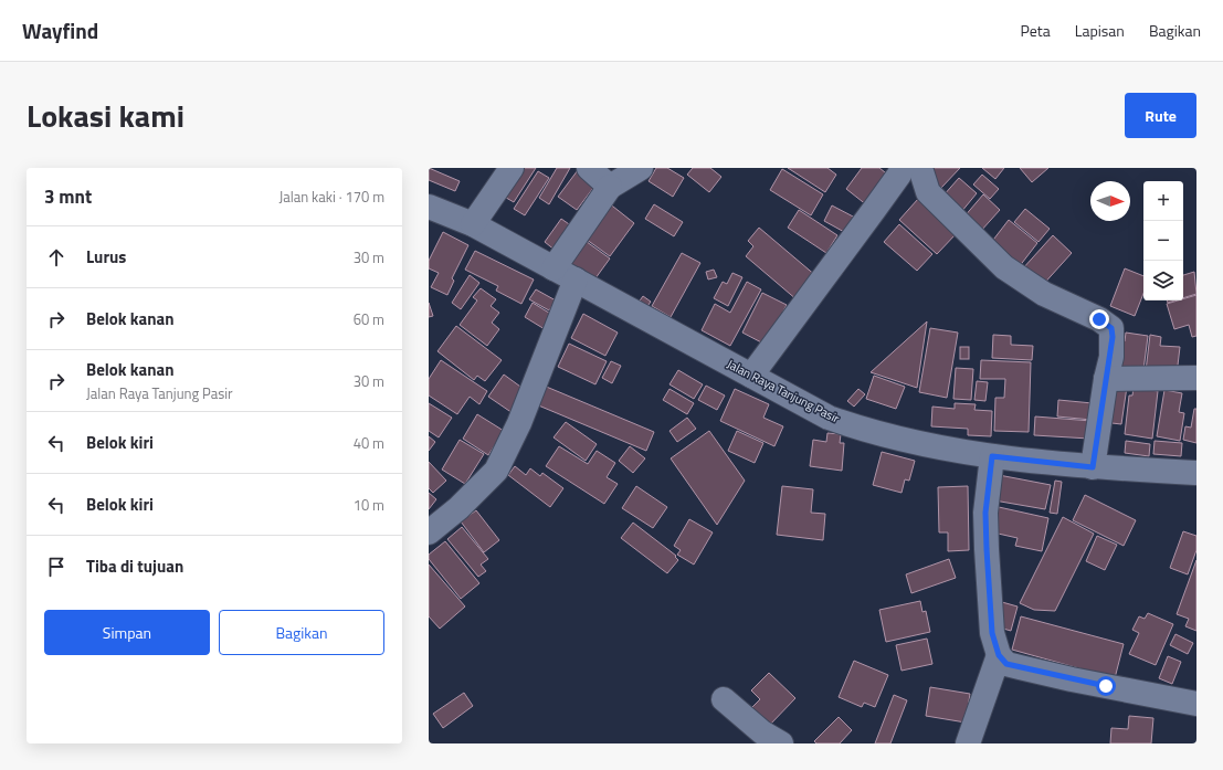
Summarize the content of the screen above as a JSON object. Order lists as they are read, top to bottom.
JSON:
{
  "streets": {
    "street": ["Jalan Raya Tanjung Pasir"]
  },
  "north": "right",
  "page": {
    "header": "Wayfind",
    "nav": ["Peta", "Lapisan", "Bagikan"],
    "title": "Lokasi kami",
    "buttons": [
      "Rute",
      ["Simpan", "Bagikan"]
    ],
    "heading": ["3 mnt", "Jalan kaki · 170 m"],
    "map_buttons": ["+", "−"],
    "list": [
      ["Lurus", "30 m"],
      ["Belok kanan", "60 m"],
      ["Belok kanan", "Jalan Raya Tanjung Pasir", "30 m"],
      ["Belok kiri", "40 m"],
      ["Belok kiri", "10 m"],
      "Tiba di tujuan"
    ]
  }
}
